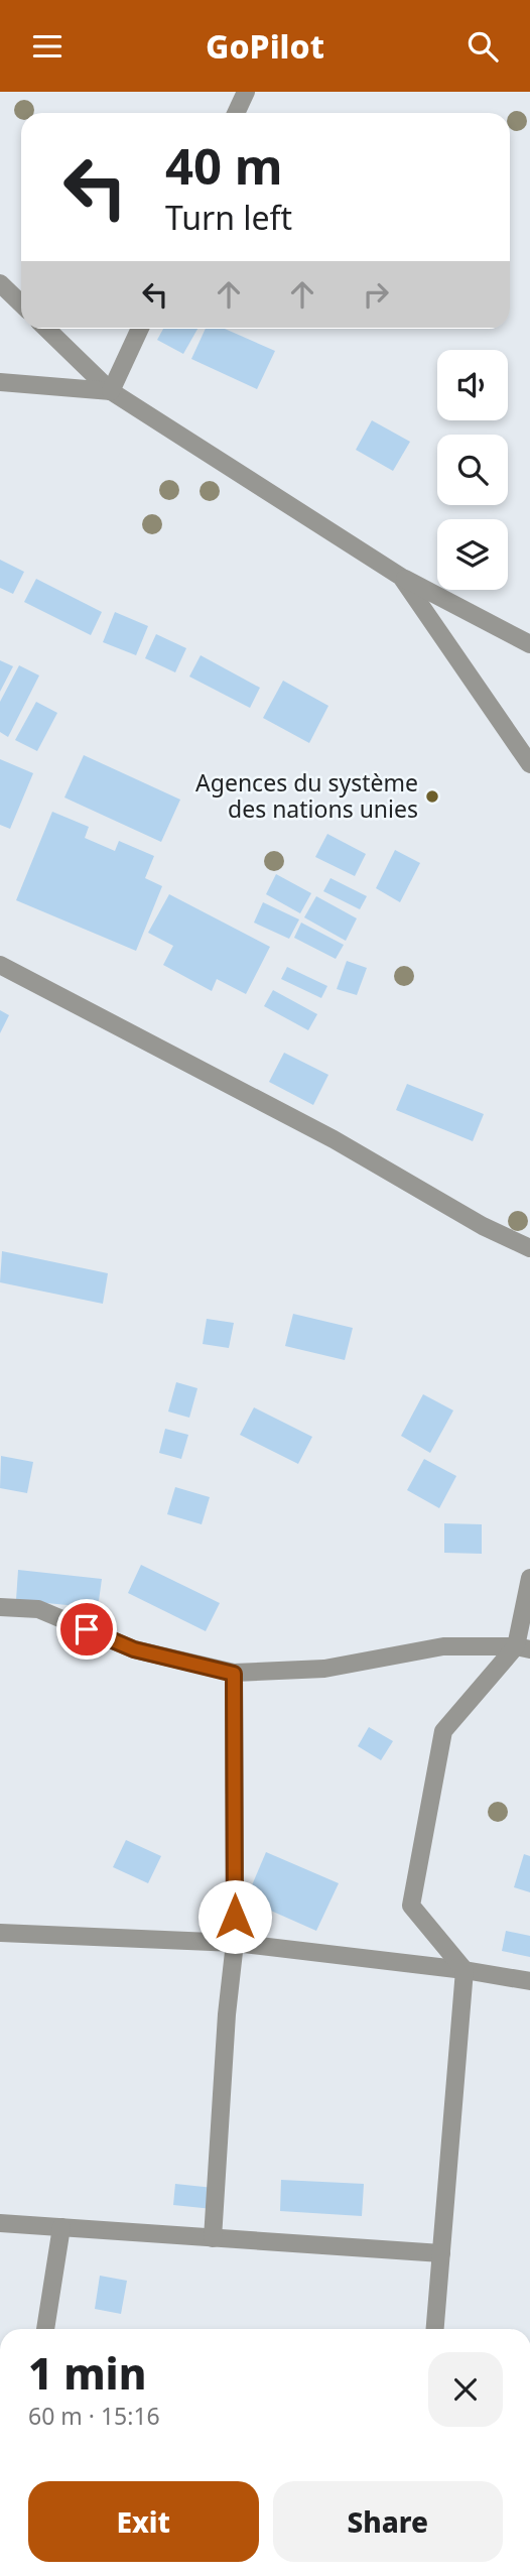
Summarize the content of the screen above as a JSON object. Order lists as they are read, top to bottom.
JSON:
{
  "places": ["Agences du système des nations unies"],
  "page": {
    "header": "GoPilot",
    "turn": ["40 m", "Turn left"],
    "heading": ["1 min", "60 m · 15:16"],
    "buttons": ["Exit", "Share"]
  }
}
